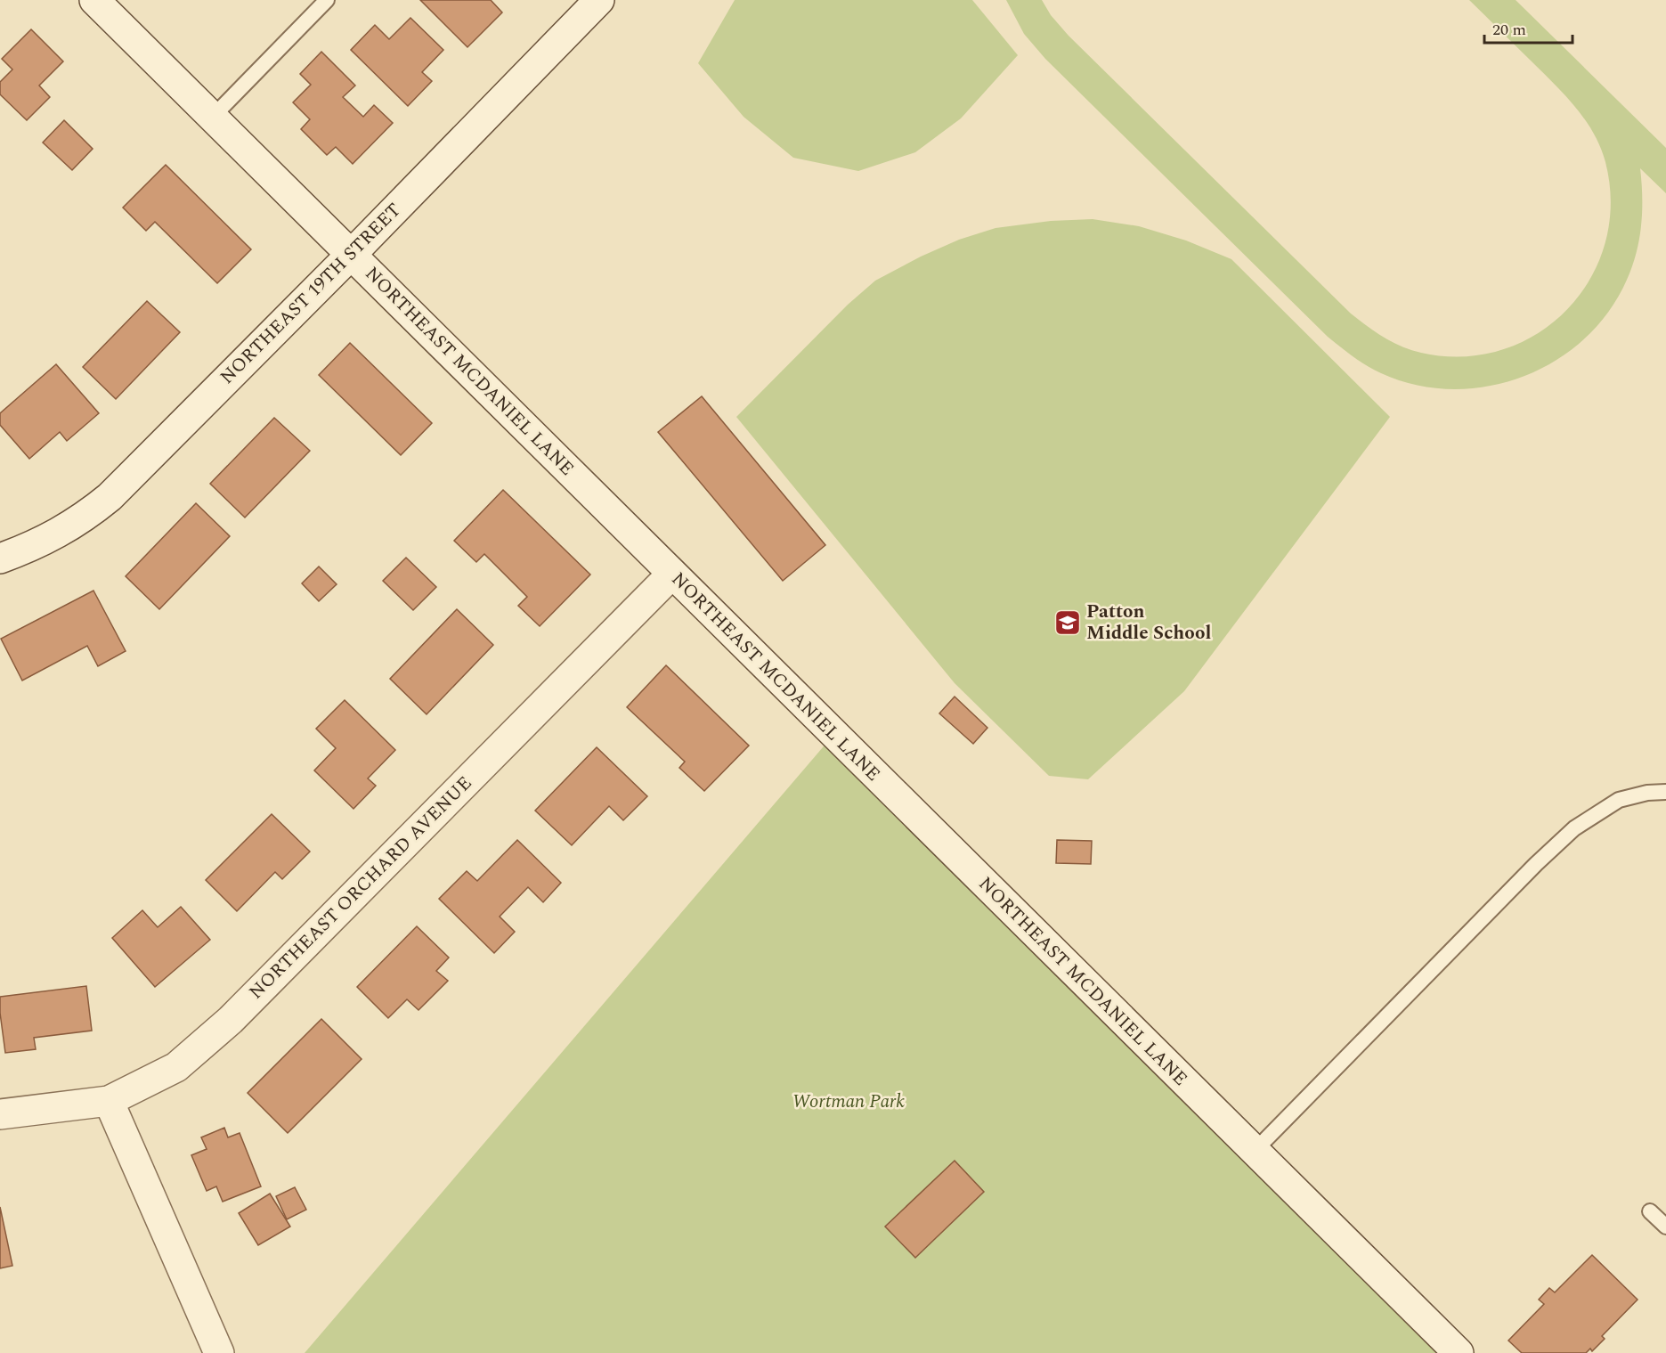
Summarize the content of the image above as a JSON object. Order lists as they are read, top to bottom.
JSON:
{
  "streets": {
    "street": ["NORTHEAST 19TH STREET", "NORTHEAST MCDANIEL LANE", "NORTHEAST ORCHARD AVENUE"]
  },
  "crossings": [
    ["NORTHEAST 19TH STREET", "NORTHEAST MCDANIEL LANE"],
    ["NORTHEAST MCDANIEL LANE", "NORTHEAST ORCHARD AVENUE"]
  ],
  "parks": ["Wortman Park"],
  "places": {
    "school or university": ["Patton Middle School"]
  },
  "scale_bar": "20 m"
}
